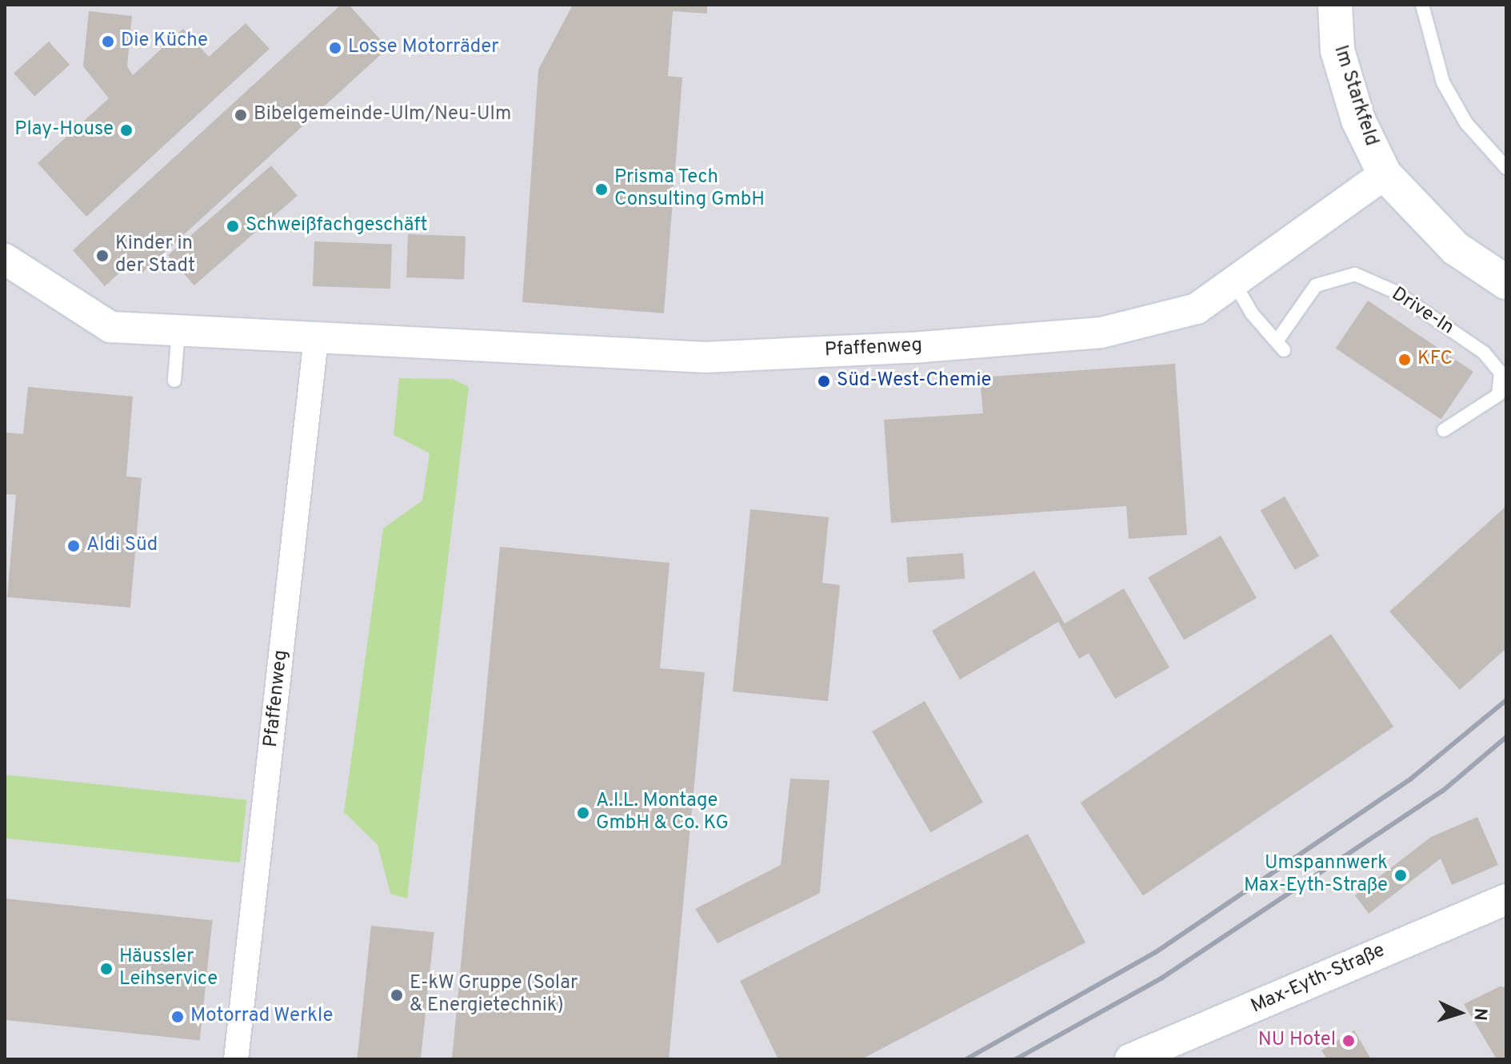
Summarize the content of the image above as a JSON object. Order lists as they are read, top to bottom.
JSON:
{
  "streets": {
    "main road": ["Im Starkfeld"],
    "street": ["Pfaffenweg", "Max-Eyth-Straße"],
    "lane": ["Drive-In"]
  },
  "crossings": [
    ["Im Starkfeld", "Pfaffenweg"],
    ["Drive-In", "Pfaffenweg"]
  ],
  "places": [
    "Die Küche",
    "Losse Motorräder",
    "Bibelgemeinde-Ulm/Neu-Ulm",
    "Play-House",
    "Prisma Tech Consulting GmbH",
    "Schweißfachgeschäft",
    "Kinder in der Stadt",
    "KFC",
    "Süd-West-Chemie",
    "Aldi Süd",
    "A.I.L. Montage GmbH & Co. KG",
    "Umspannwerk Max-Eyth-Straße",
    "Häussler Leihservice",
    "E-kW Gruppe (Solar & Energietechnik)",
    "Motorrad Werkle",
    "NU Hotel"
  ],
  "north": "right"
}
